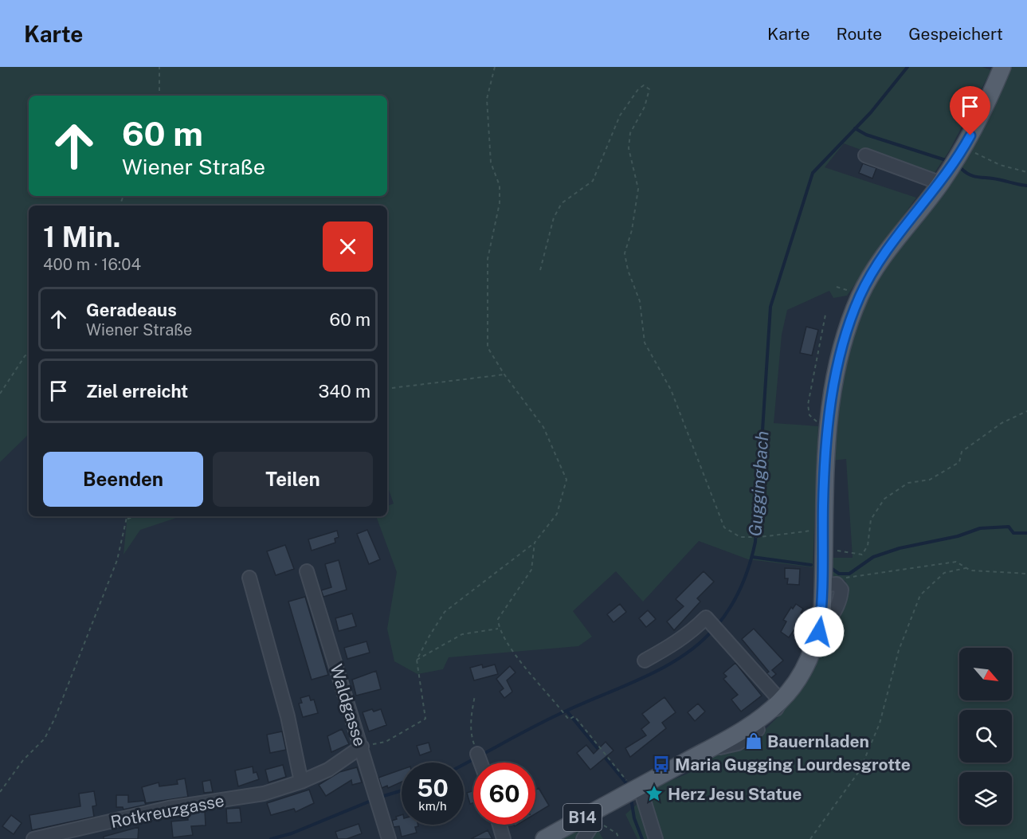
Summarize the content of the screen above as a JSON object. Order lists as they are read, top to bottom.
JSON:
{
  "streets": {
    "main road": ["B14"],
    "street": ["Waldgasse", "Rotkreuzgasse"]
  },
  "crossings": [
    ["Waldgasse", "Rotkreuzgasse"]
  ],
  "water": ["Guggingbach"],
  "places": {
    "shop": ["Bauernladen"],
    "bus stop": ["Maria Gugging Lourdesgrotte"],
    "place": ["Herz Jesu Statue"]
  },
  "north": "bottom right",
  "page": {
    "header": "Karte",
    "nav": ["Karte", "Route", "Gespeichert"],
    "turn": ["60 m", "Wiener Straße"],
    "heading": ["1 Min.", "400 m · 16:04"],
    "list": [
      {
        "name": "Geradeaus",
        "note": "Wiener Straße",
        "value": "60 m"
      },
      {
        "name": "Ziel erreicht",
        "value": "340 m"
      }
    ],
    "buttons": ["Beenden", "Teilen"],
    "speed": "50 km/h",
    "limit": "60"
  }
}
